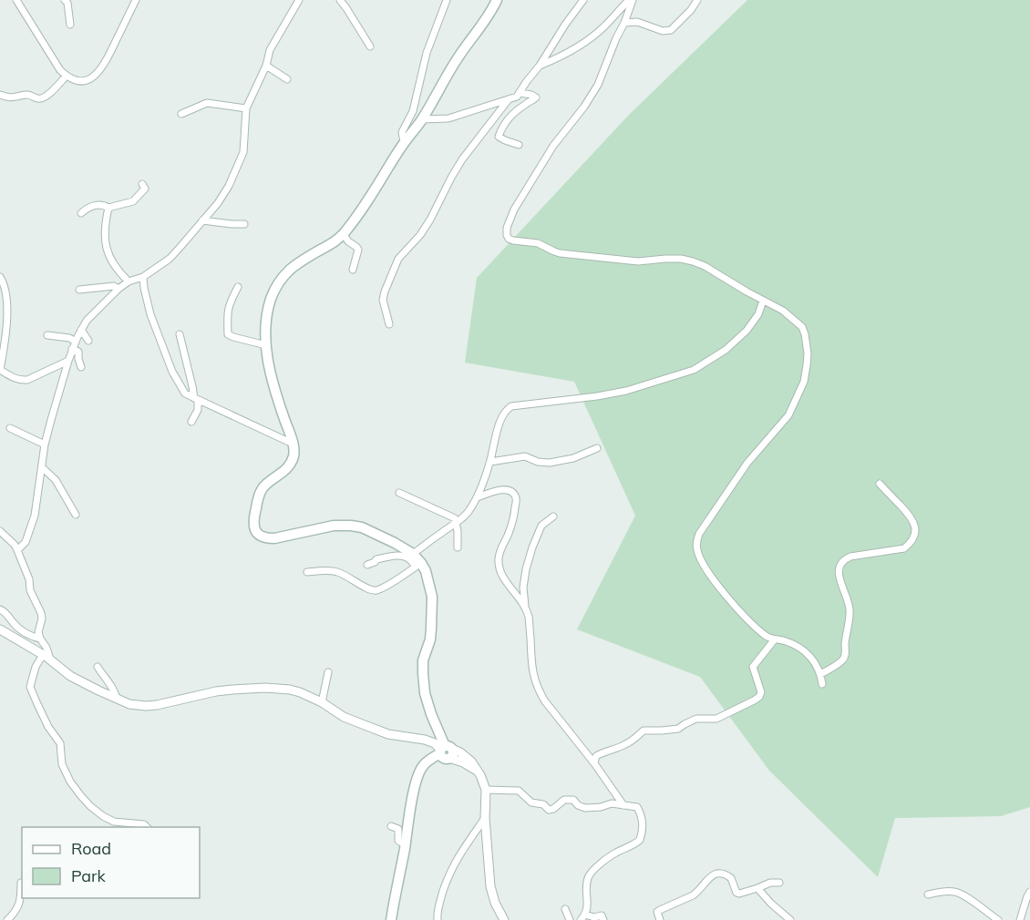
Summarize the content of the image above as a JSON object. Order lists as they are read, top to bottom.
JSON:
{
  "legend": ["Road", "Park"]
}
